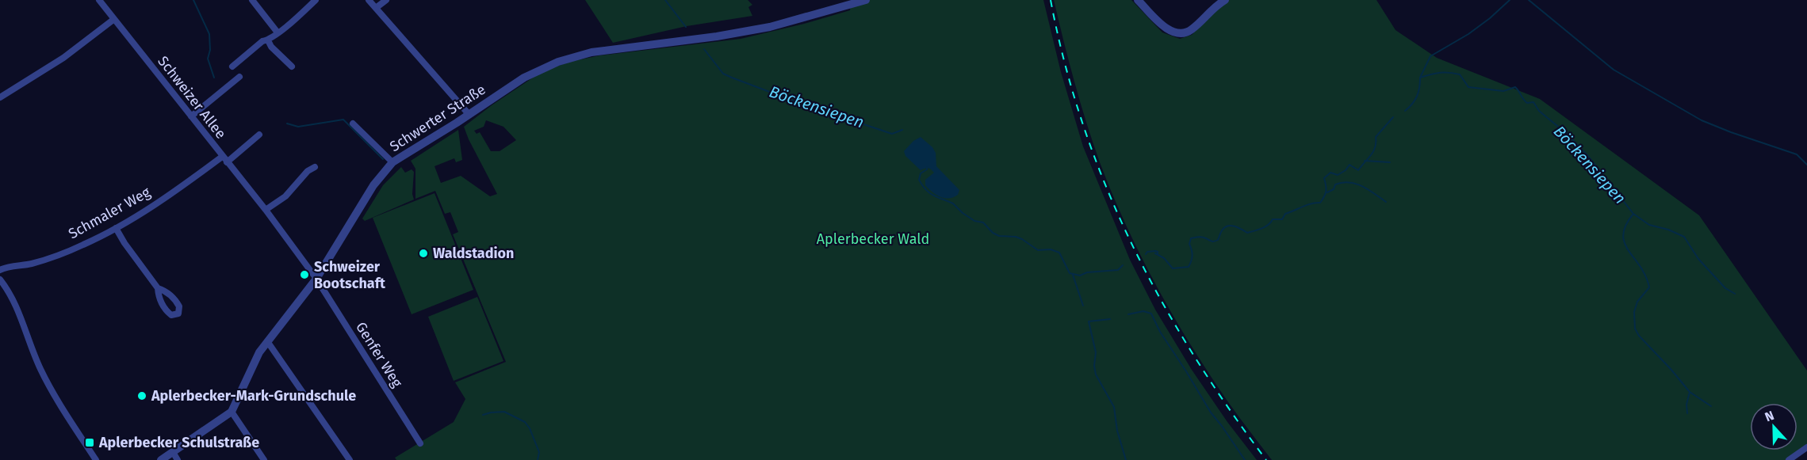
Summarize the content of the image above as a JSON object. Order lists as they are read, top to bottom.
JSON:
{
  "streets": {
    "street": [
      "Schweizer Allee",
      "Schwerter Straße",
      "Schmaler Weg",
      "Genfer Weg"
    ]
  },
  "crossings": [
    ["Schweizer Allee", "Schwerter Straße"],
    ["Schweizer Allee", "Schmaler Weg"],
    ["Schweizer Allee", "Genfer Weg"],
    ["Schwerter Straße", "Genfer Weg"]
  ],
  "water": ["Böckensiepen"],
  "parks": ["Aplerbecker Wald"],
  "places": {
    "other": ["Waldstadion", "Schweizer Bootschaft", "Aplerbecker-Mark-Grundschule"],
    "transit": ["Aplerbecker Schulstraße"]
  },
  "north": "top"
}
